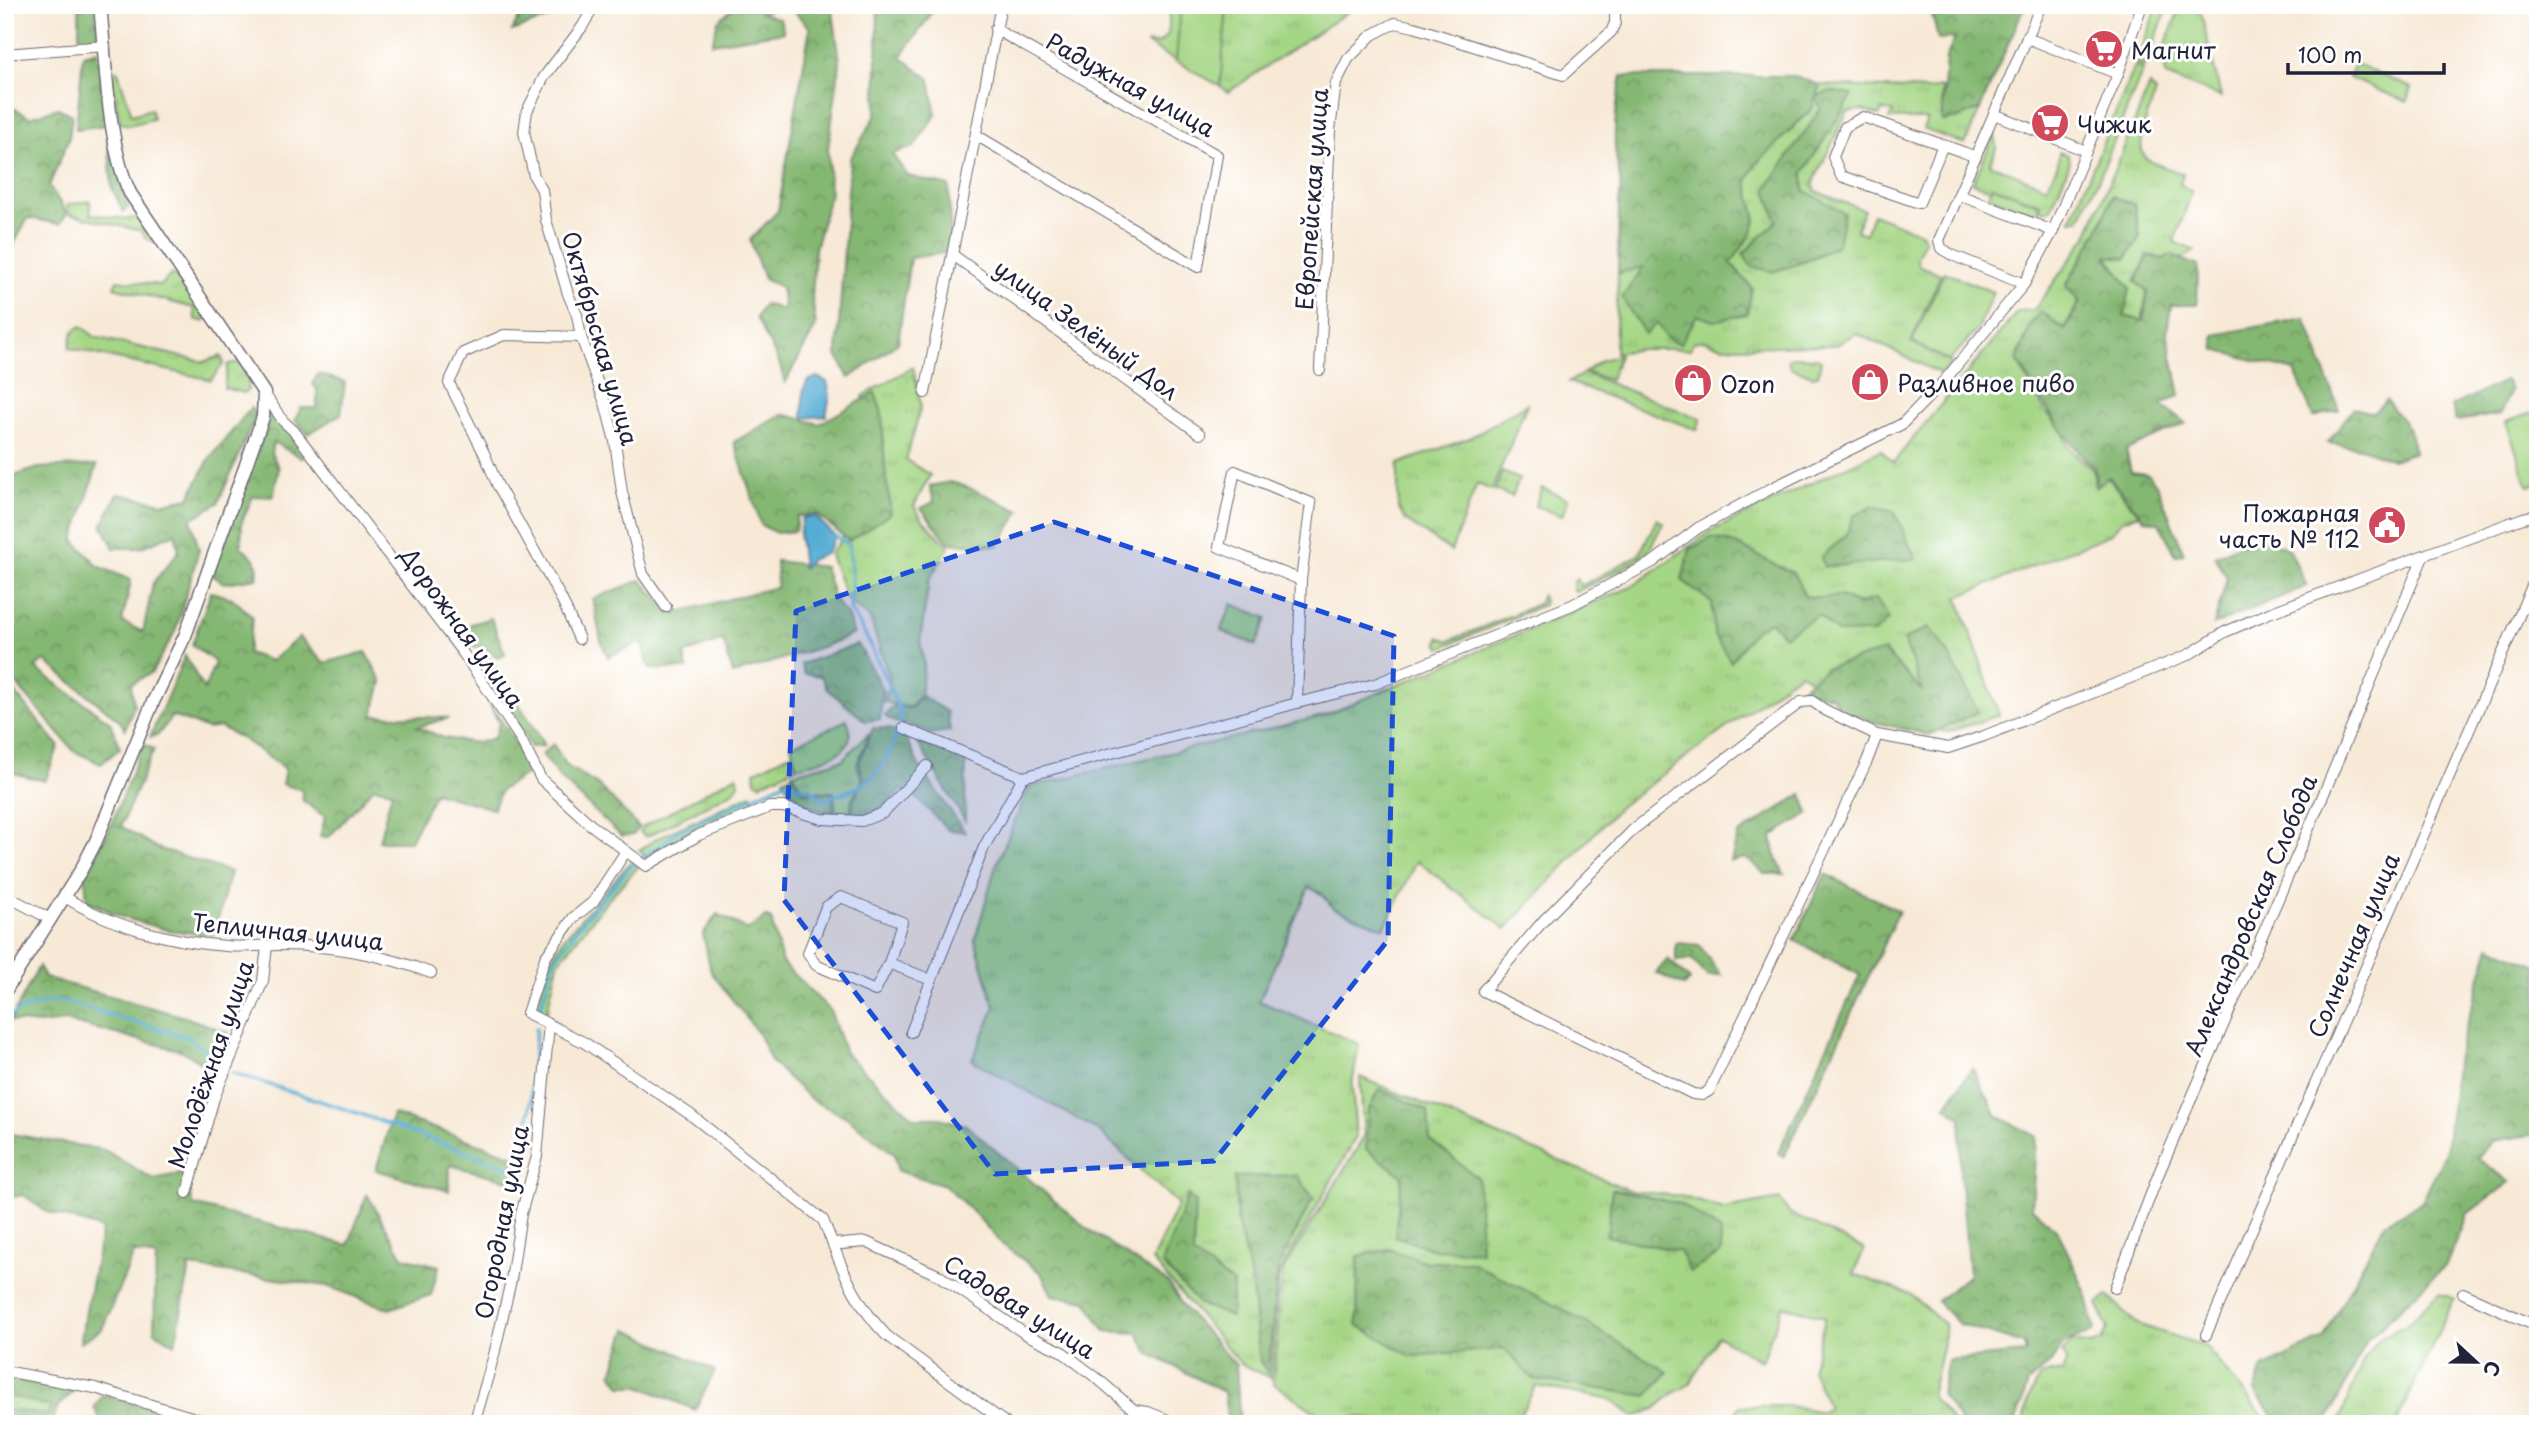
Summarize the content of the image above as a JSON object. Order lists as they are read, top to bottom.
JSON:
{
  "streets": {
    "street": [
      "Радужная улица",
      "Европейская улица",
      "улица Зелёный Дол",
      "Октябрьская улица",
      "Дорожная улица",
      "Александровская Слобода",
      "Тепличная улица",
      "Солнечная улица",
      "Молодёжная улица",
      "Огородная улица",
      "Садовая улица"
    ]
  },
  "crossings": [
    ["Тепличная улица", "Молодёжная улица"]
  ],
  "places": {
    "supermarket": ["Магнит", "Чижик"],
    "shop": ["Разливное пиво", "Ozon"],
    "public building": ["Пожарная часть № 112"]
  },
  "scale_bar": "100 m",
  "north": "right"
}
